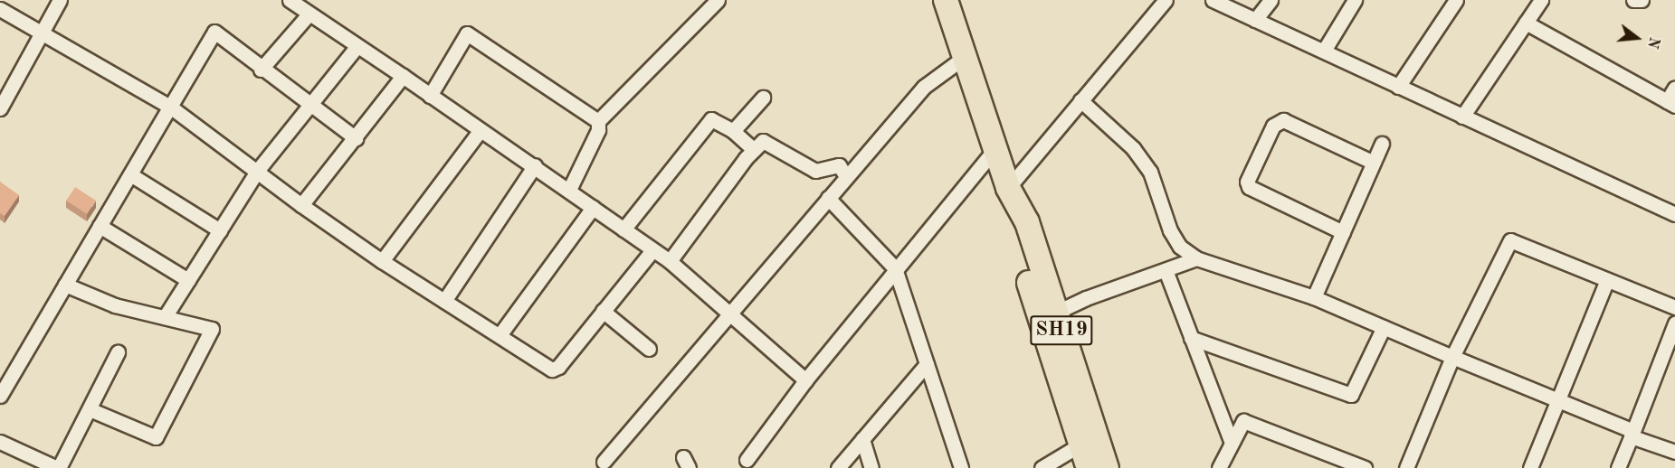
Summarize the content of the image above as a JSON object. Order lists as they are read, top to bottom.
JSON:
{
  "streets": {
    "main road": ["SH19"]
  },
  "north": "right"
}
